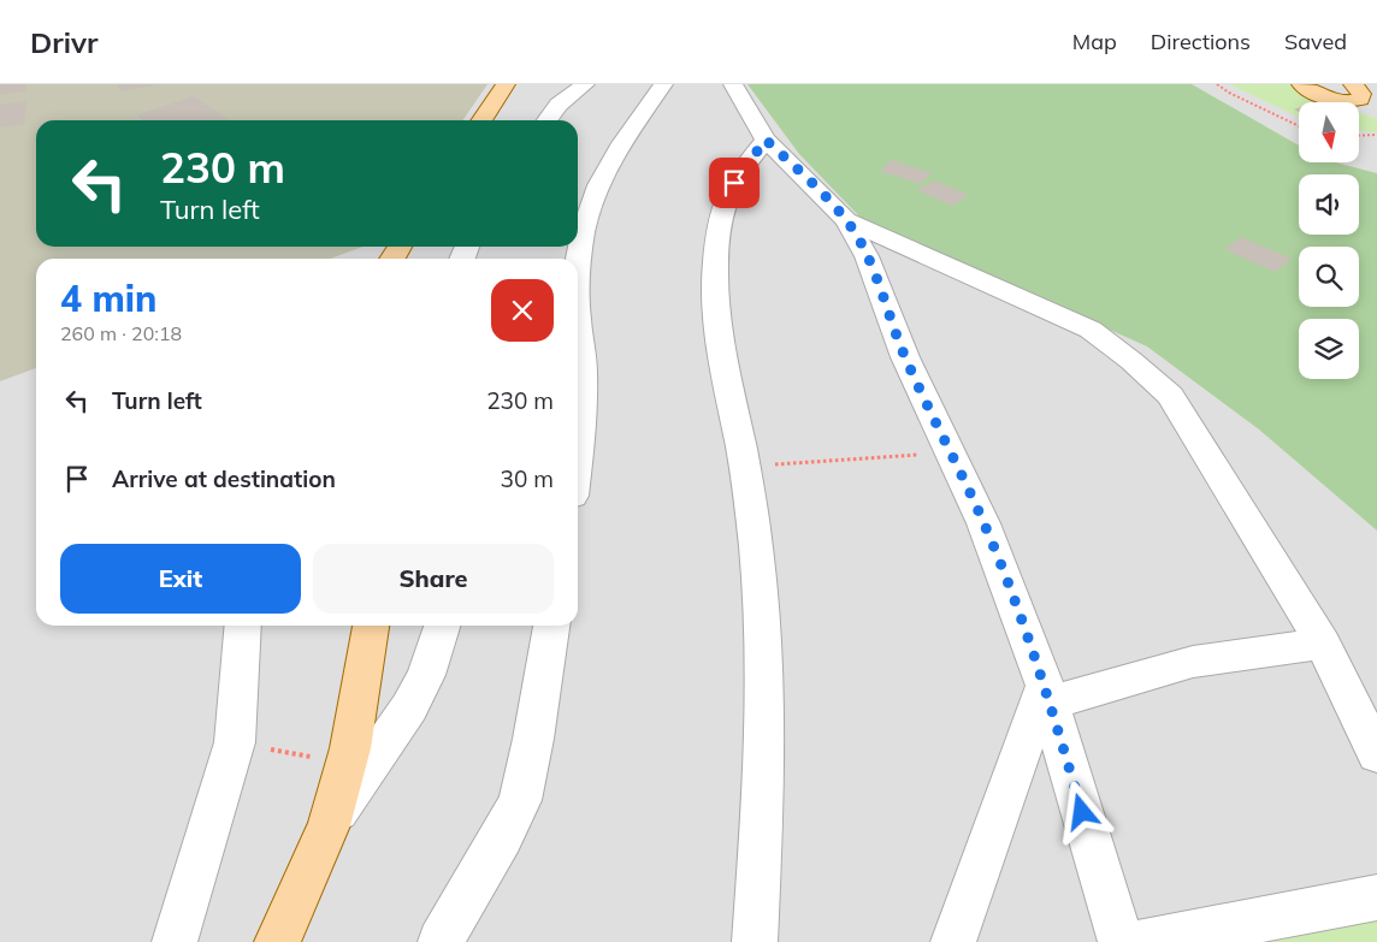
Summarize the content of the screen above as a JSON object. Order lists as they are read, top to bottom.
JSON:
{
  "north": "bottom",
  "page": {
    "header": "Drivr",
    "nav": ["Map", "Directions", "Saved"],
    "turn": ["230 m", "Turn left"],
    "heading": ["4 min", "260 m · 20:18"],
    "list": [
      {
        "name": "Turn left",
        "value": "230 m"
      },
      {
        "name": "Arrive at destination",
        "value": "30 m"
      }
    ],
    "buttons": ["Exit", "Share"]
  }
}
